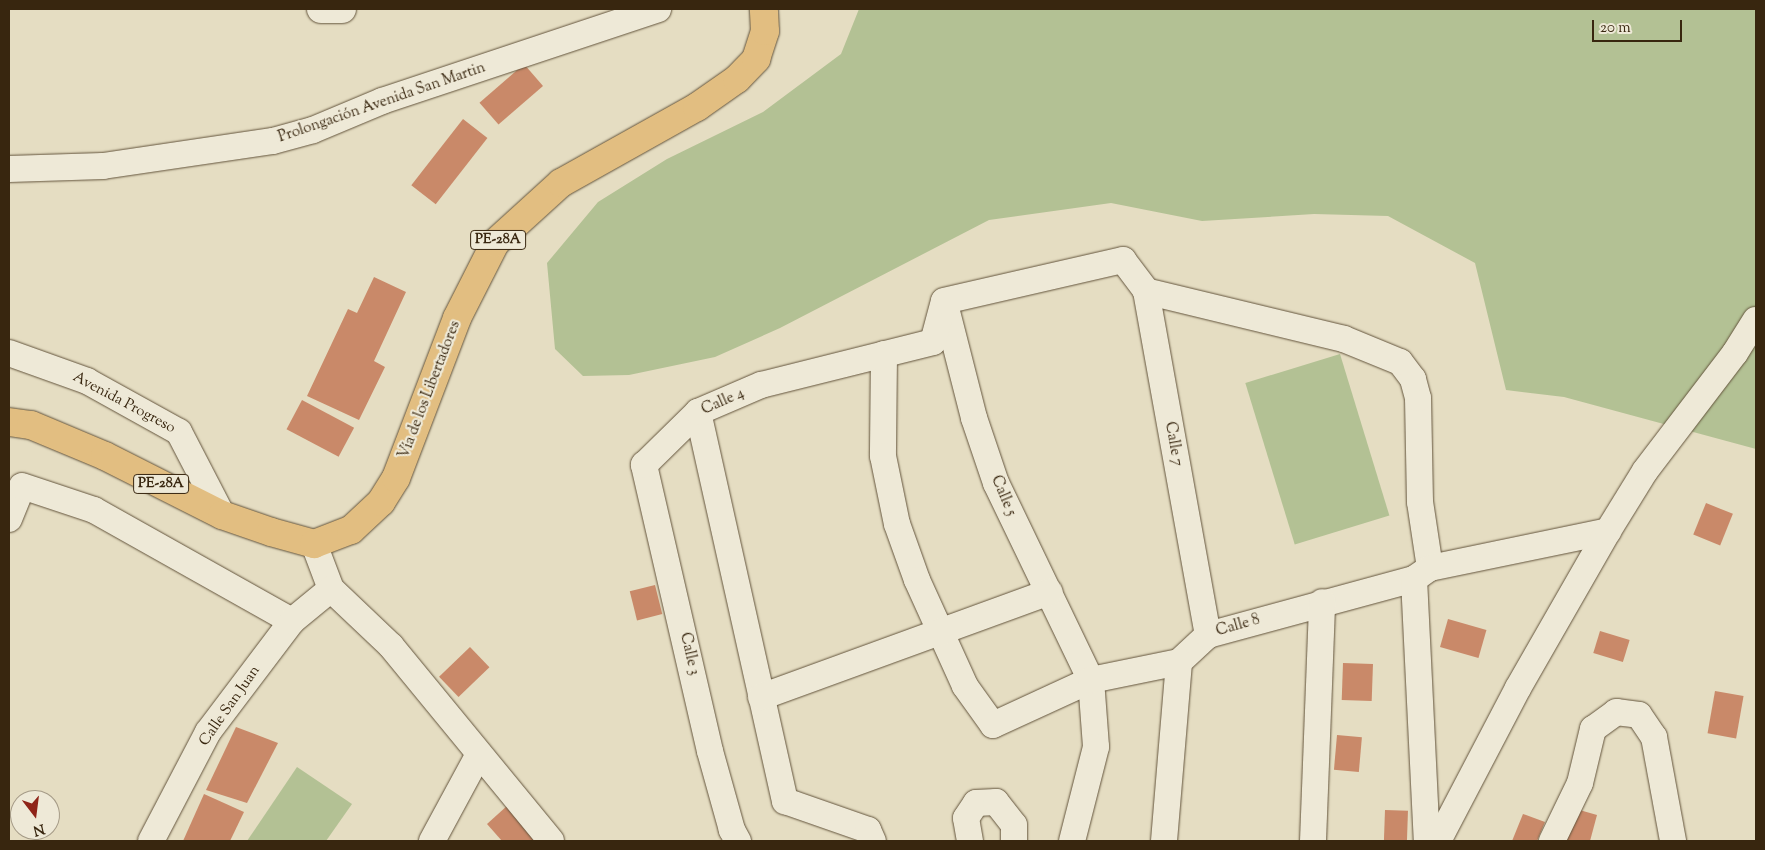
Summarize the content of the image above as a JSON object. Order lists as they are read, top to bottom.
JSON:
{
  "streets": {
    "highway": ["PE-28A", "Vía de los Libertadores"],
    "street": [
      "Prolongación Avenida San Martin",
      "Calle 4",
      "Avenida Progreso",
      "Calle 7",
      "Calle 5",
      "Calle 8",
      "Calle 3",
      "Calle San Juan"
    ]
  },
  "crossings": [
    ["PE-28A", "Vía de los Libertadores"],
    ["PE-28A", "Avenida Progreso"],
    ["Calle 4", "Calle 7"],
    ["Calle 4", "Calle 5"],
    ["Calle 4", "Calle 3"],
    ["Calle 7", "Calle 5"],
    ["Calle 7", "Calle 8"]
  ],
  "scale_bar": "20 m",
  "north": "bottom"
}
